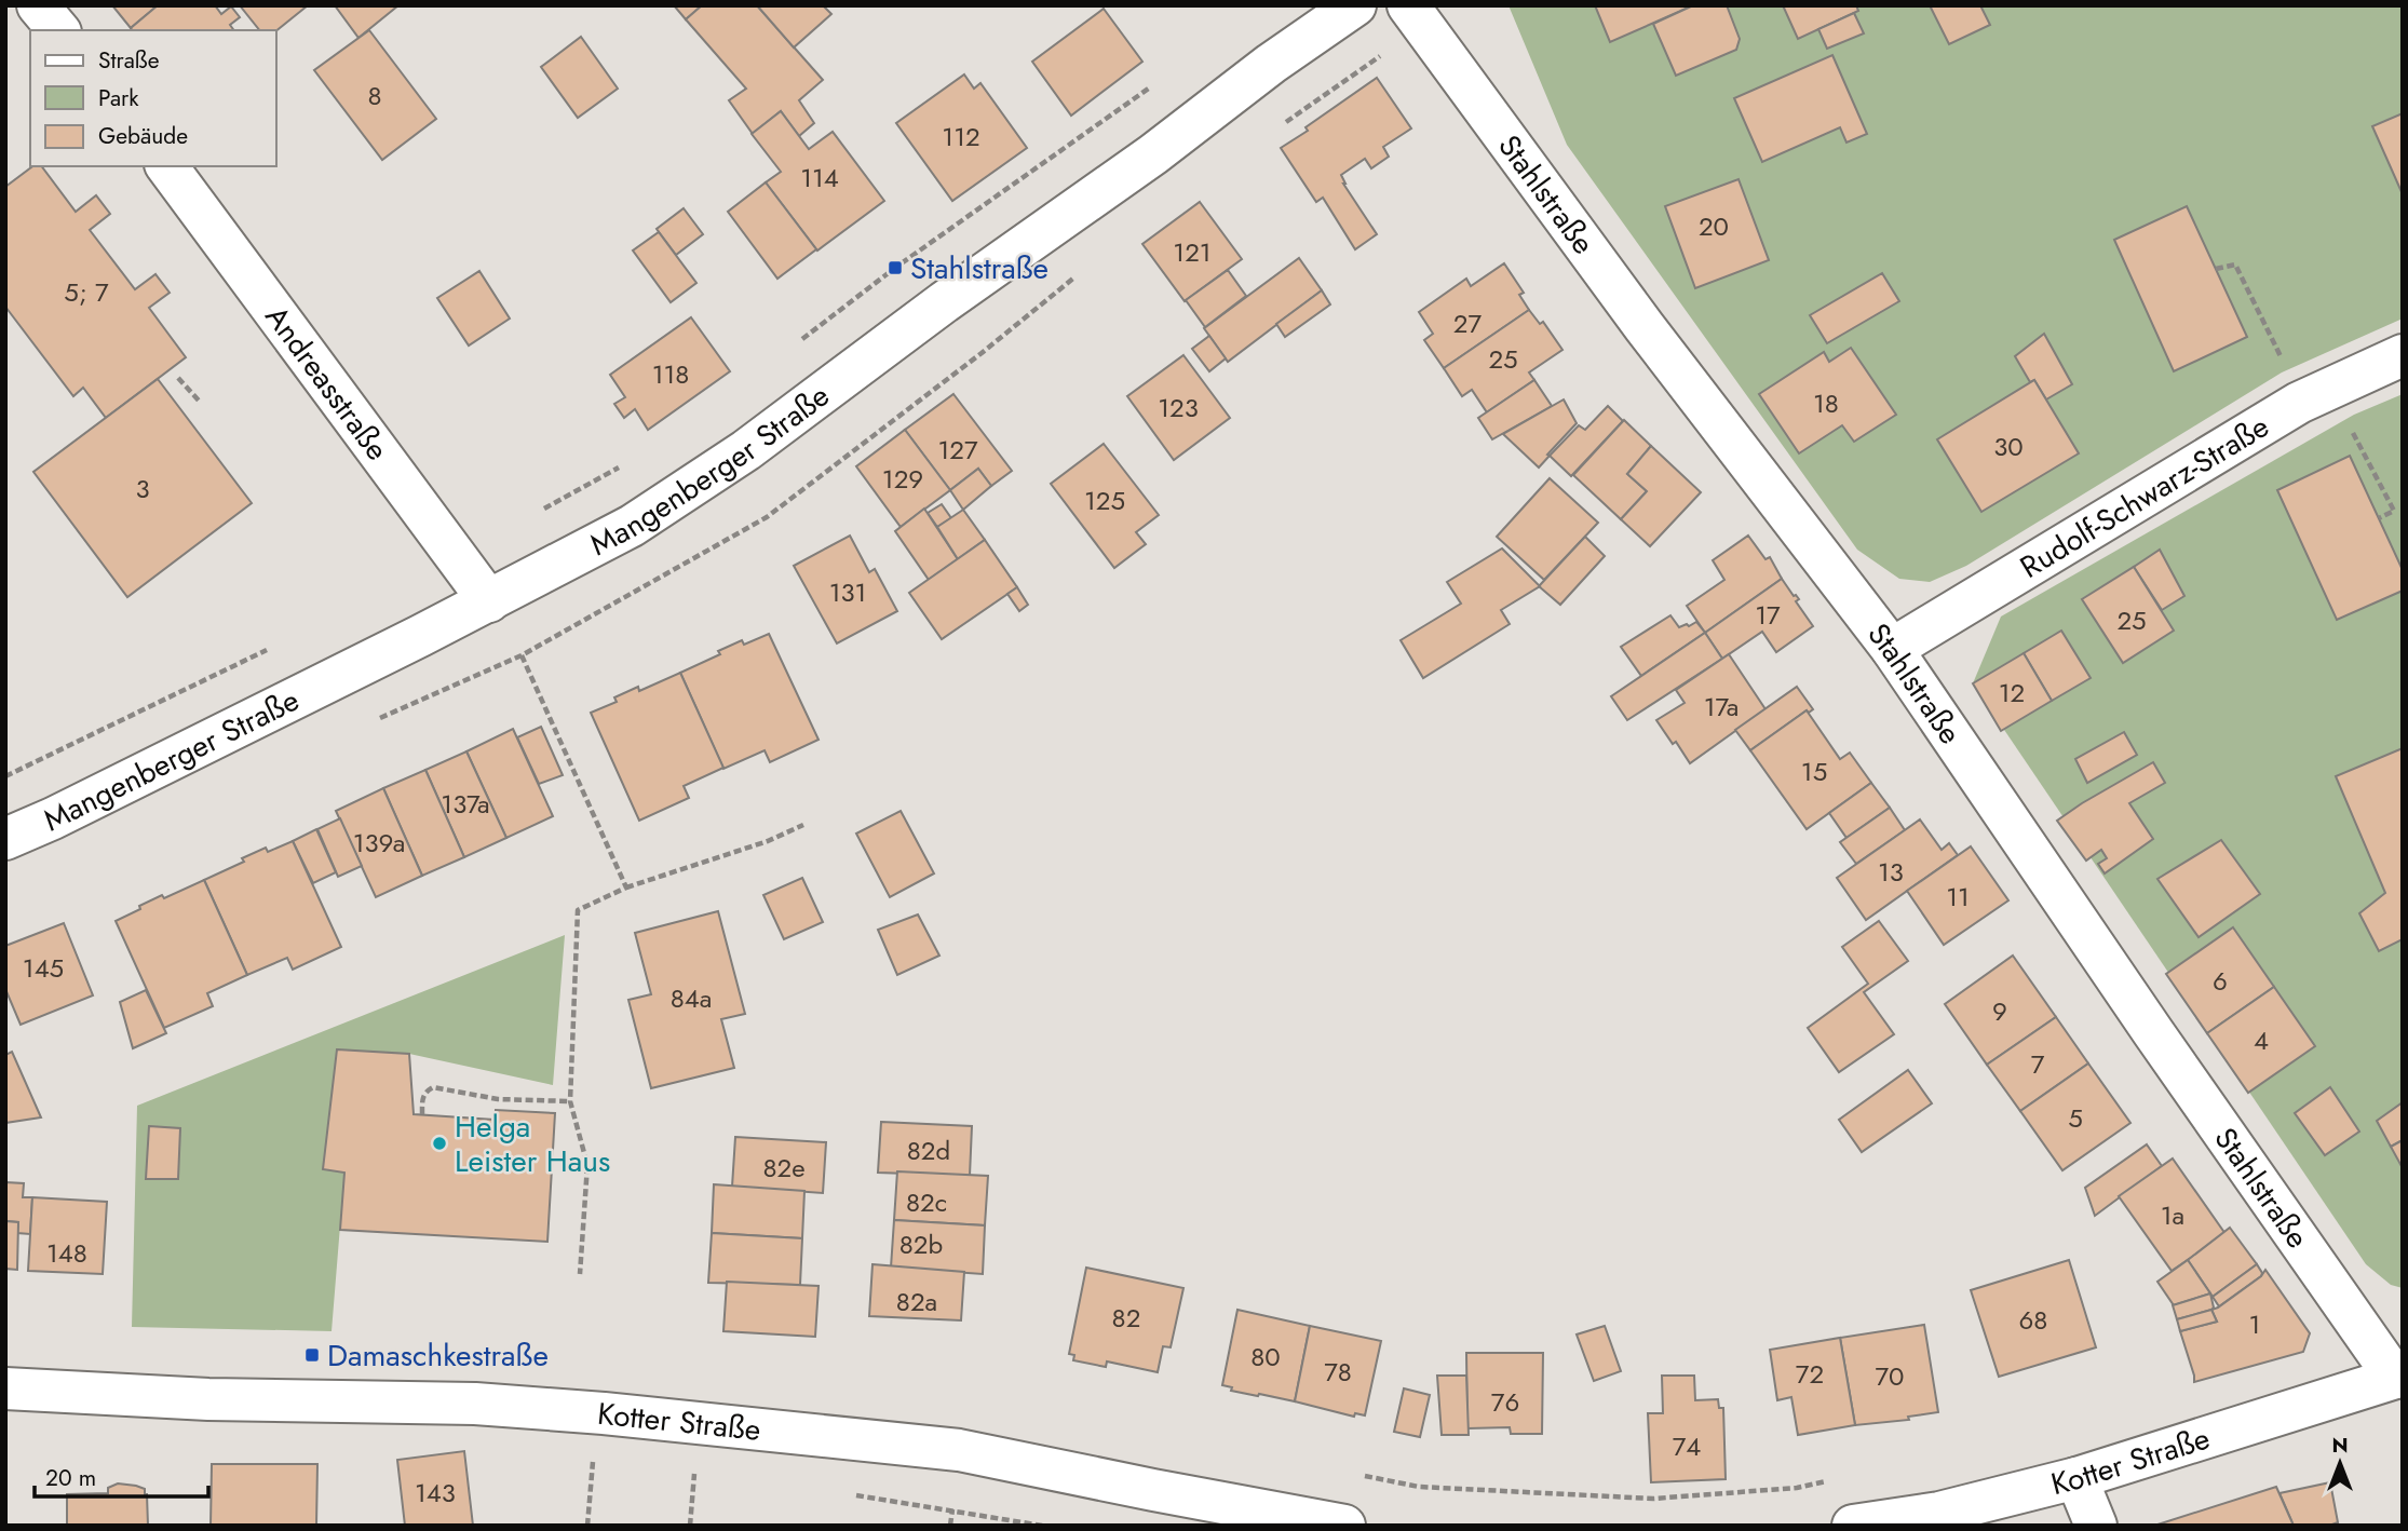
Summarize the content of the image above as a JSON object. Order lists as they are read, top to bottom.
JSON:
{
  "streets": {
    "street": [
      "Stahlstraße",
      "Andreasstraße",
      "Mangenberger Straße",
      "Rudolf-Schwarz-Straße",
      "Kotter Straße"
    ]
  },
  "crossings": [
    ["Stahlstraße", "Rudolf-Schwarz-Straße"],
    ["Stahlstraße", "Kotter Straße"],
    ["Andreasstraße", "Mangenberger Straße"]
  ],
  "places": {
    "transit": ["Stahlstraße", "Damaschkestraße"],
    "other": ["Helga Leister Haus"]
  },
  "house_numbers": [
    "8",
    "112",
    "114",
    "20",
    "121",
    "5; 7",
    "27",
    "25",
    "118",
    "18",
    "123",
    "30",
    "127",
    "129",
    "3",
    "125",
    "131",
    "17",
    "25",
    "12",
    "17a",
    "15",
    "137a",
    "139a",
    "13",
    "11",
    "145",
    "6",
    "84a",
    "9",
    "4",
    "7",
    "5",
    "82d",
    "82e",
    "82c",
    "1a",
    "82b",
    "148",
    "82a",
    "82",
    "68",
    "1",
    "80",
    "78",
    "72",
    "70",
    "76",
    "74",
    "143"
  ],
  "legend": ["Straße", "Park", "Gebäude"],
  "scale_bar": "20 m",
  "north": "top"
}
